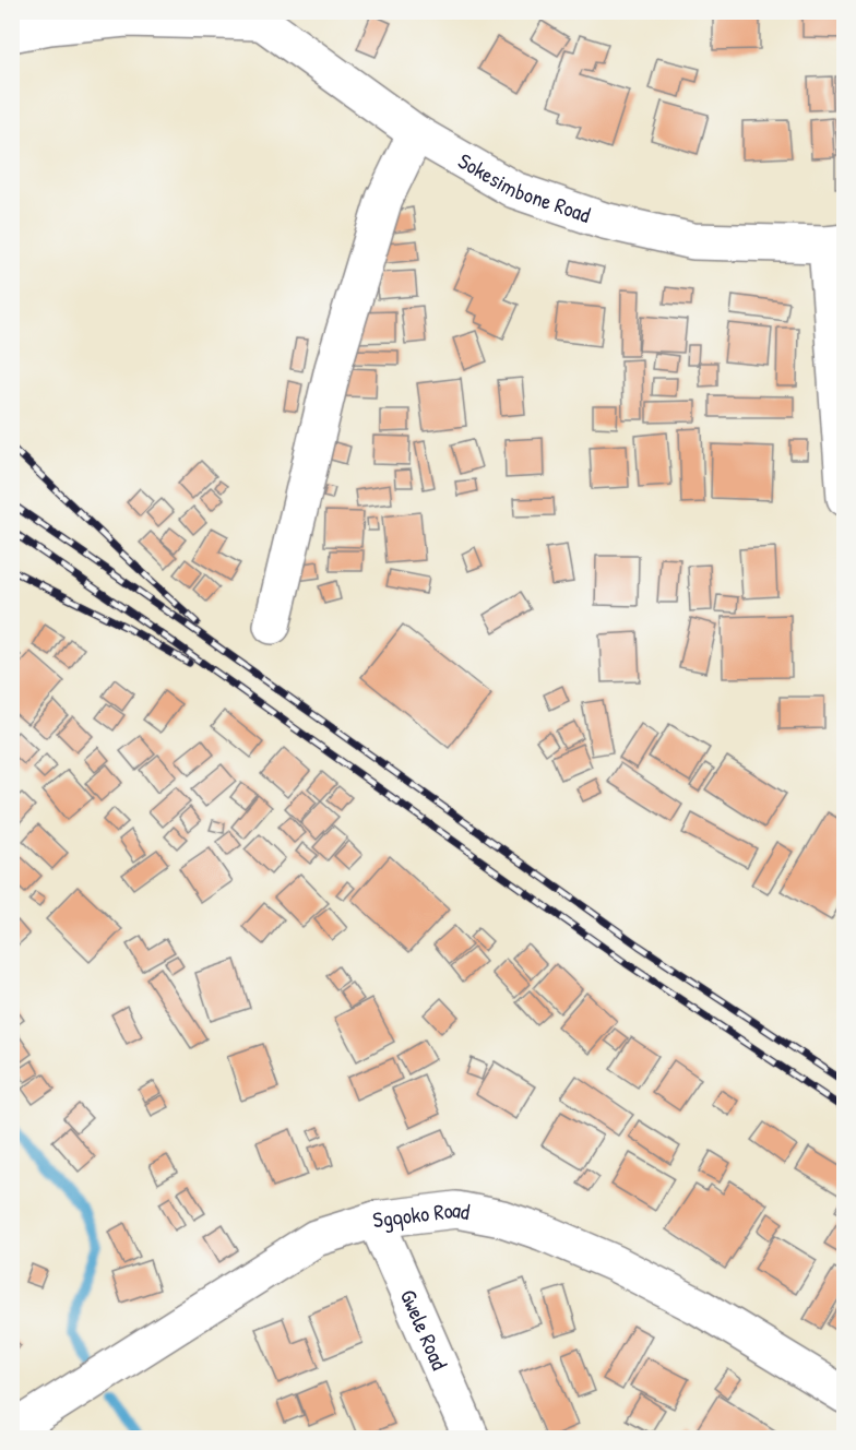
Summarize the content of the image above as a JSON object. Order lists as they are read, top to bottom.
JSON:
{
  "streets": {
    "street": ["Sokesimbone Road", "Sgqoko Road", "Gwele Road"]
  },
  "crossings": [
    ["Sgqoko Road", "Gwele Road"]
  ]
}
